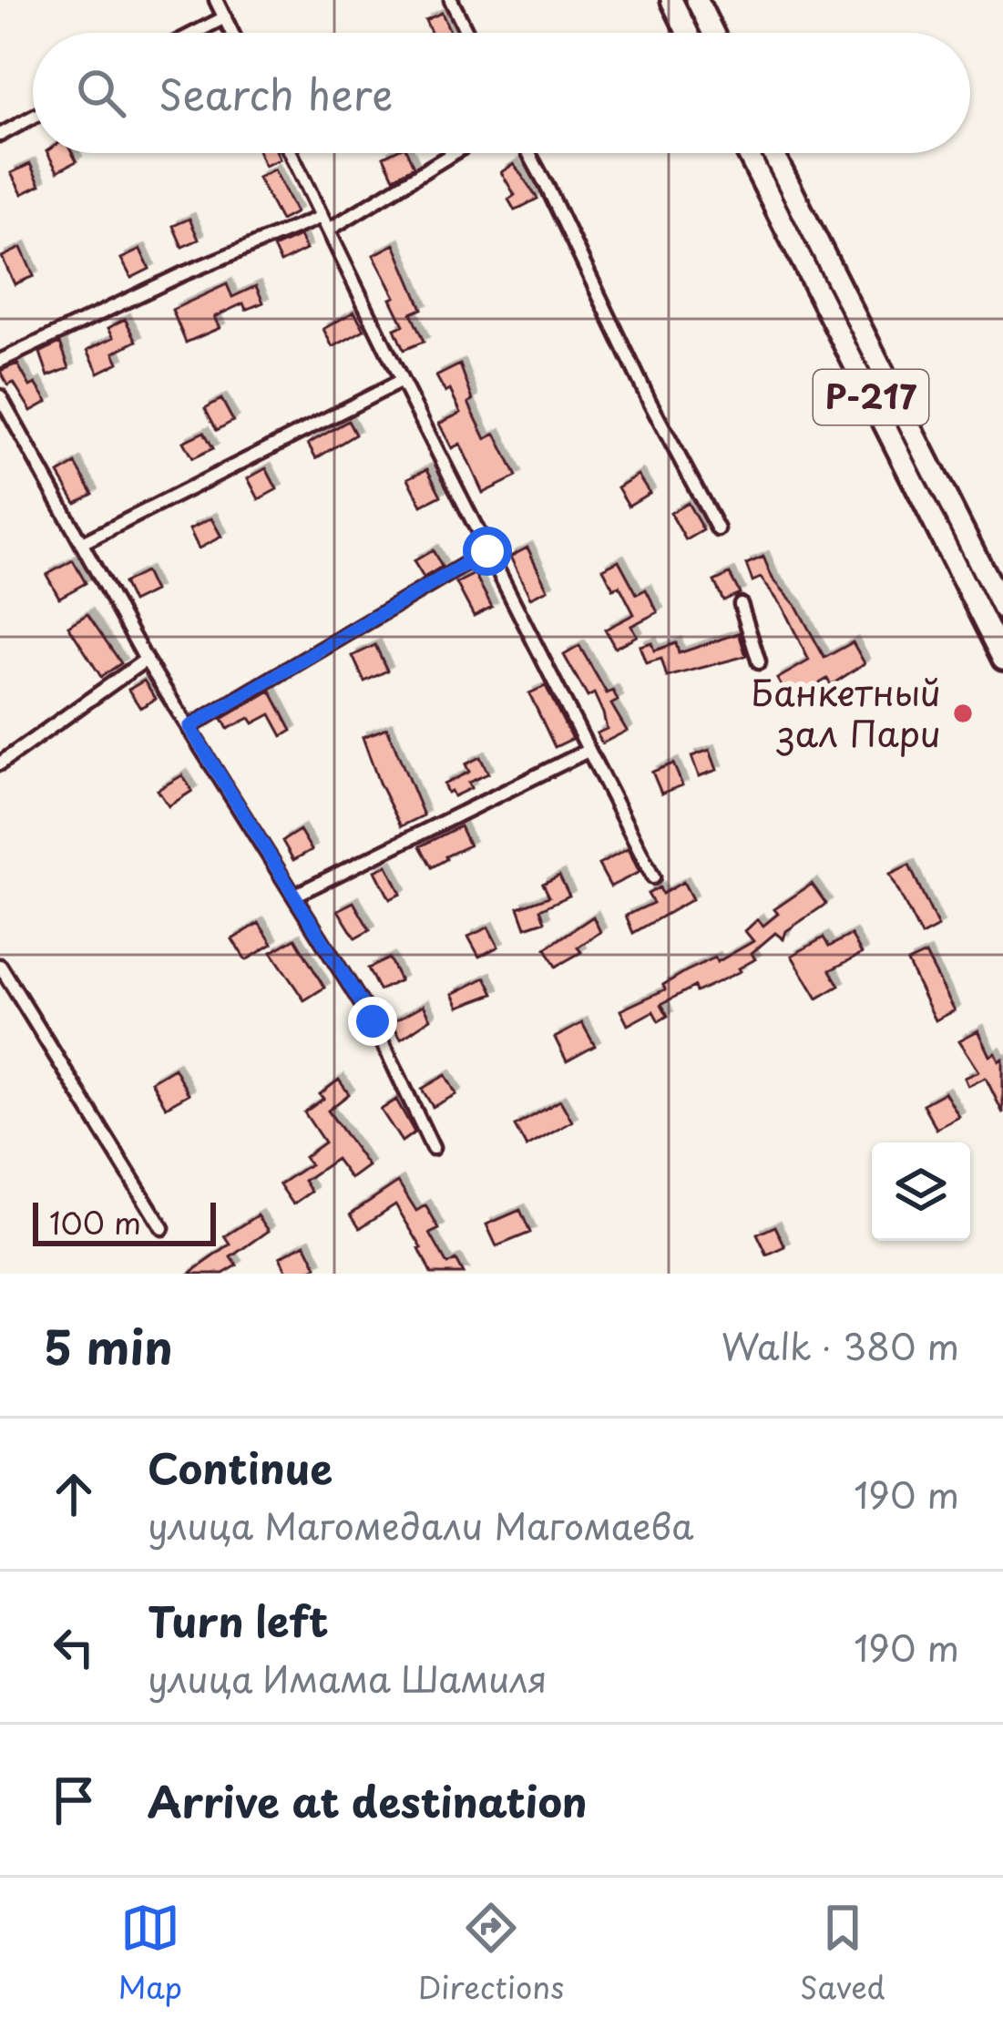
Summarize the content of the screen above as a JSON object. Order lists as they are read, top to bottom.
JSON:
{
  "streets": {
    "highway": ["Р-217"]
  },
  "places": ["Банкетный зал Пари"],
  "scale_bar": "100 m",
  "page": {
    "search": "Search here",
    "scale": "100 m",
    "heading": ["5 min", "Walk · 380 m"],
    "list": [
      ["Continue", "улица Магомедали Магомаева", "190 m"],
      ["Turn left", "улица Имама Шамиля", "190 m"],
      "Arrive at destination"
    ],
    "nav": ["Map", "Directions", "Saved"]
  }
}
